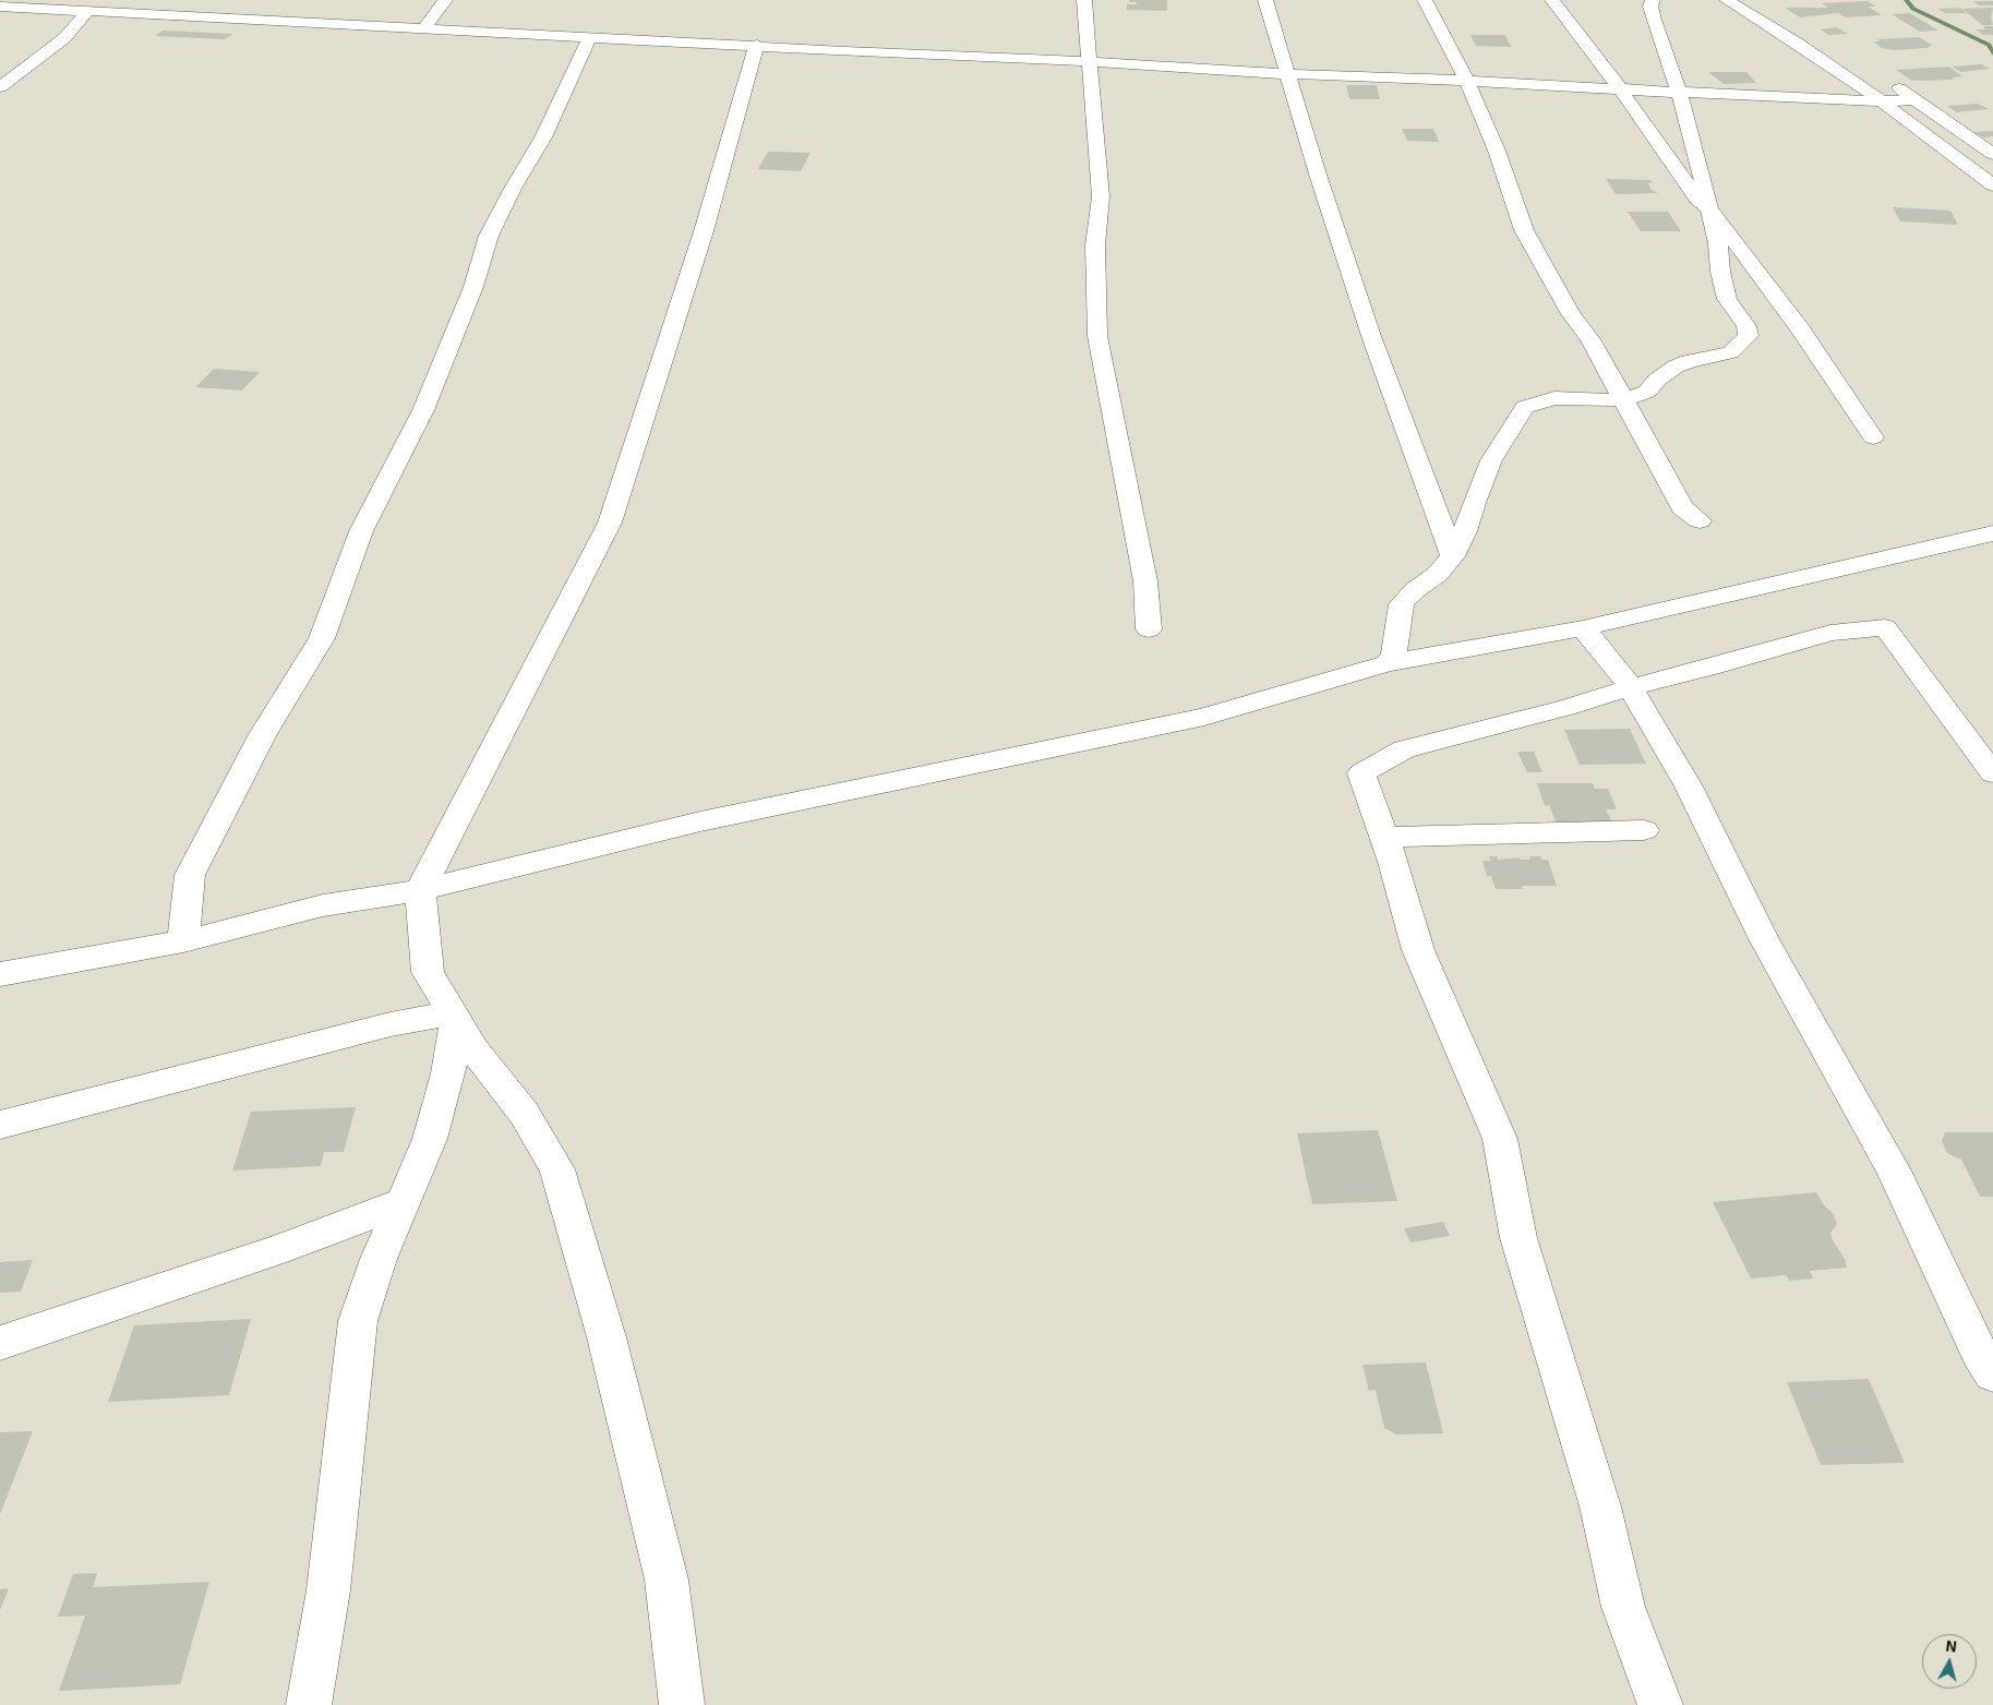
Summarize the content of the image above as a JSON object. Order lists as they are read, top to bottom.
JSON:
{
  "north": "top"
}
